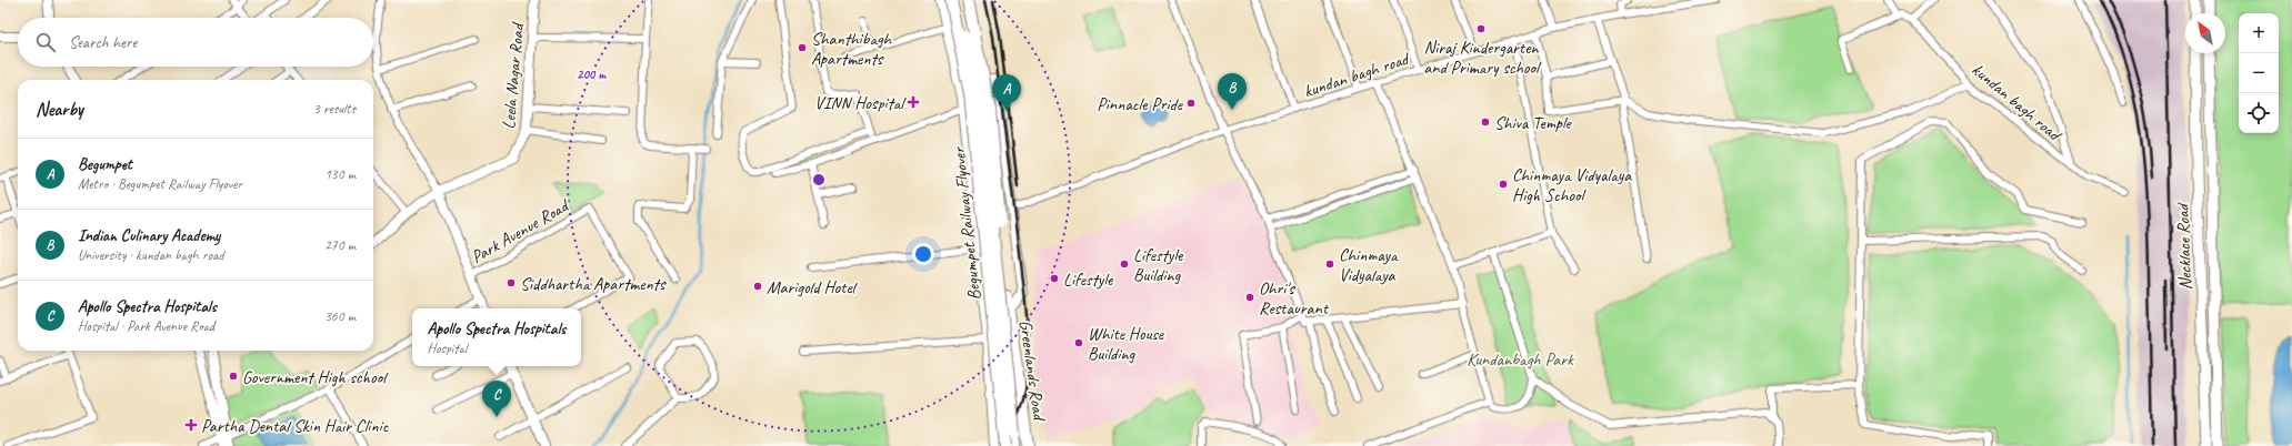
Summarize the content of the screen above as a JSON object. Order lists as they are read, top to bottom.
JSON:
{
  "streets": {
    "main road": ["Begumpet Railway Flyover", "Necklace Road", "Greenlands Road"],
    "street": ["kundan bagh road", "Leela Nagar Road", "Park Avenue Road"]
  },
  "crossings": [
    ["Begumpet Railway Flyover", "Greenlands Road"]
  ],
  "parks": ["Kundanbagh Park"],
  "places": {
    "other": [
      "Niraj Kindergarten and Primary school",
      "Shanthibagh Apartments",
      "Pinnacle Pride",
      "Shiva Temple",
      "Chinmaya Vidyalaya High School",
      "Lifestyle Building",
      "Chinmaya Vidyalaya",
      "Lifestyle",
      "Siddhartha Apartments",
      "Marigold Hotel",
      "Ohri's Restaurant",
      "White House Building",
      "Government High school"
    ],
    "health": ["VINN Hospital", "Partha Dental Skin Hair Clinic"]
  },
  "north": "top left",
  "page": {
    "map_buttons": ["+", "−"],
    "search": "Search here",
    "pins": ["B", "A", "C"],
    "heading": ["Nearby", "3 results"],
    "list": [
      {
        "mark": "A",
        "name": "Begumpet",
        "note": "Metro · Begumpet Railway Flyover",
        "value": "130 m"
      },
      {
        "mark": "B",
        "name": "Indian Culinary Academy",
        "note": "University · kundan bagh road",
        "value": "270 m"
      },
      {
        "mark": "C",
        "name": "Apollo Spectra Hospitals",
        "note": "Hospital · Park Avenue Road",
        "value": "360 m"
      }
    ],
    "popup": ["Apollo Spectra Hospitals", "Hospital"]
  },
  "rings": ["200 m"]
}
